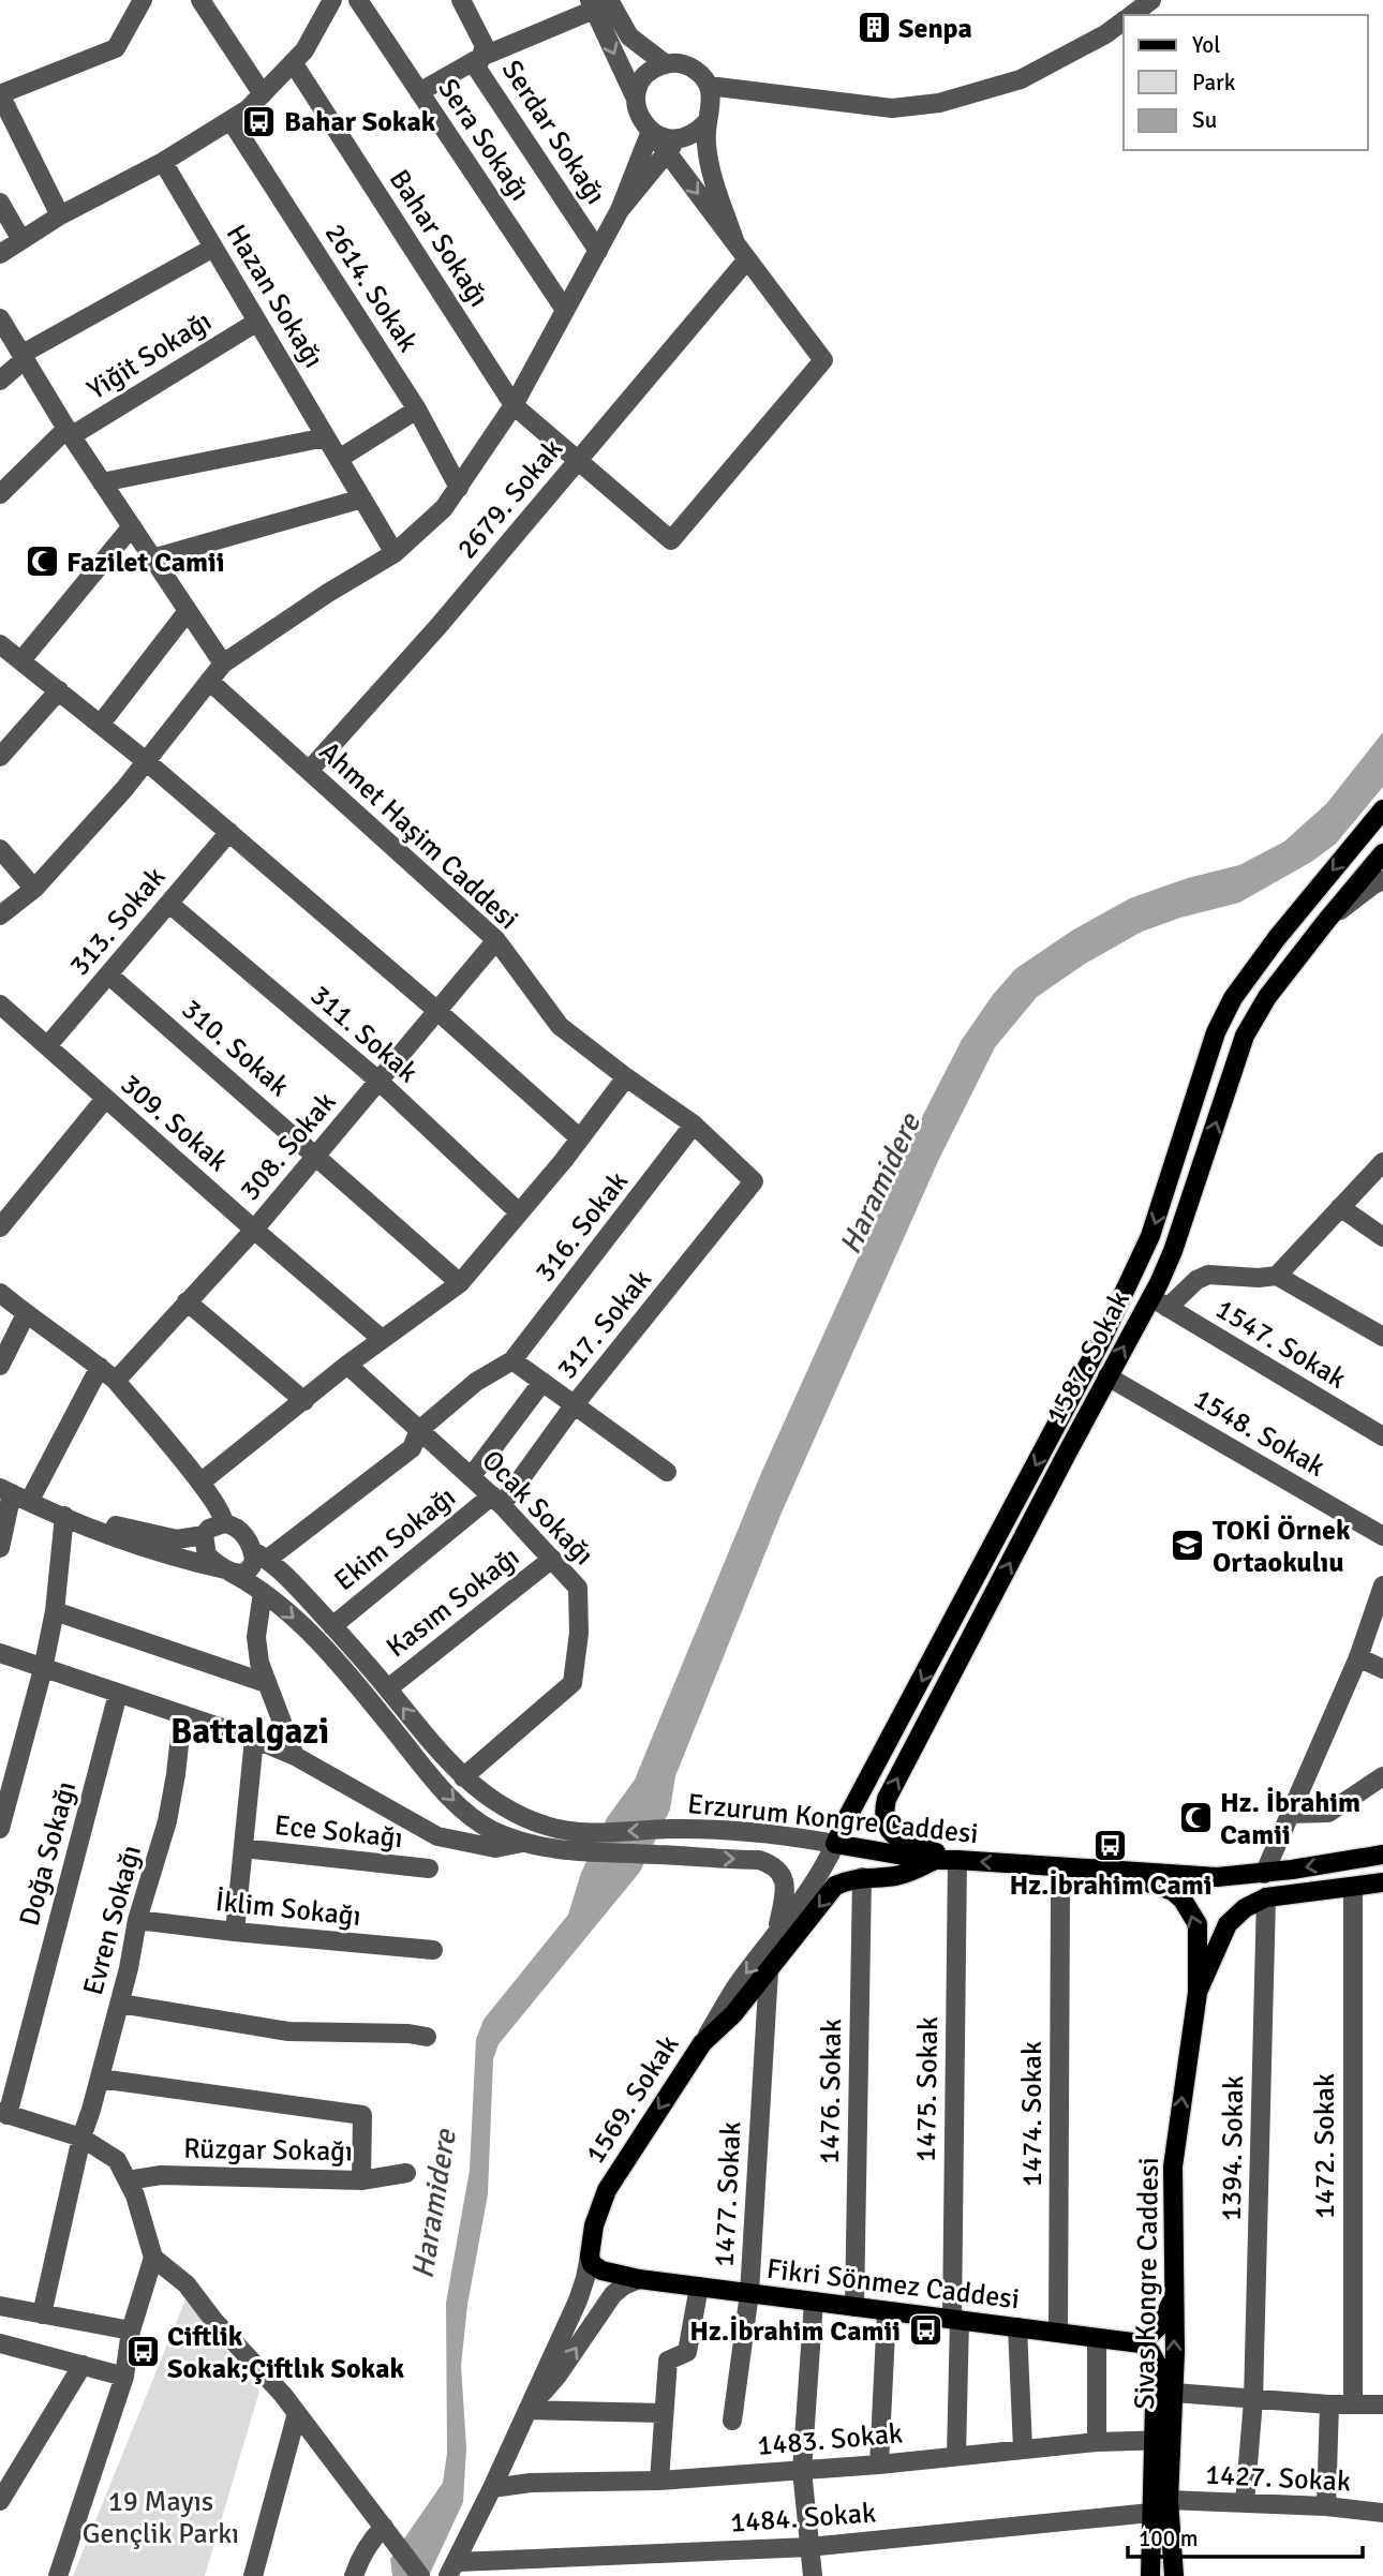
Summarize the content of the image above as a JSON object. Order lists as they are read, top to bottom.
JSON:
{
  "streets": {
    "main road": [
      "1587. Sokak",
      "Erzurum Kongre Caddesi",
      "1569. Sokak",
      "Fikri Sönmez Caddesi",
      "Sivas Kongre Caddesi"
    ],
    "street": [
      "Serdar Sokağı",
      "Sera Sokağı",
      "Bahar Sokağı",
      "2614. Sokak",
      "Hazan Sokağı",
      "Yiğit Sokağı",
      "2679. Sokak",
      "Ahmet Haşim Caddesi",
      "313. Sokak",
      "311. Sokak",
      "310. Sokak",
      "309. Sokak",
      "308. Sokak",
      "316. Sokak",
      "317. Sokak",
      "1547. Sokak",
      "1548. Sokak",
      "Ocak Sokağı",
      "Ekim Sokağı",
      "Kasım Sokağı",
      "Ece Sokağı",
      "Doğa Sokağı",
      "İklim Sokağı",
      "Evren Sokağı",
      "1475. Sokak",
      "1476. Sokak",
      "1474. Sokak",
      "1472. Sokak",
      "1394. Sokak",
      "Rüzgar Sokağı",
      "1477. Sokak",
      "1483. Sokak",
      "1427. Sokak",
      "1484. Sokak"
    ]
  },
  "crossings": [
    ["Bahar Sokağı", "2679. Sokak"],
    ["Hazan Sokağı", "Yiğit Sokağı"],
    ["2679. Sokak", "Ahmet Haşim Caddesi"],
    ["Ahmet Haşim Caddesi", "308. Sokak"],
    ["Ahmet Haşim Caddesi", "316. Sokak"],
    ["Ahmet Haşim Caddesi", "317. Sokak"],
    ["313. Sokak", "311. Sokak"],
    ["313. Sokak", "310. Sokak"],
    ["313. Sokak", "309. Sokak"],
    ["311. Sokak", "308. Sokak"],
    ["310. Sokak", "308. Sokak"],
    ["309. Sokak", "308. Sokak"],
    ["317. Sokak", "Ocak Sokağı"],
    ["317. Sokak", "Ekim Sokağı"],
    ["1547. Sokak", "1587. Sokak"],
    ["1587. Sokak", "1548. Sokak"],
    ["1587. Sokak", "Erzurum Kongre Caddesi"],
    ["1587. Sokak", "1475. Sokak"],
    ["1587. Sokak", "1569. Sokak"],
    ["Ocak Sokağı", "Ekim Sokağı"],
    ["Ocak Sokağı", "Kasım Sokağı"],
    ["Ocak Sokağı", "Erzurum Kongre Caddesi"],
    ["Ekim Sokağı", "Erzurum Kongre Caddesi"],
    ["Kasım Sokağı", "Erzurum Kongre Caddesi"],
    ["Erzurum Kongre Caddesi", "1475. Sokak"],
    ["Erzurum Kongre Caddesi", "1569. Sokak"],
    ["Erzurum Kongre Caddesi", "Sivas Kongre Caddesi"],
    ["İklim Sokağı", "Evren Sokağı"],
    ["1475. Sokak", "Fikri Sönmez Caddesi"],
    ["1475. Sokak", "1483. Sokak"],
    ["1476. Sokak", "Fikri Sönmez Caddesi"],
    ["1569. Sokak", "Fikri Sönmez Caddesi"],
    ["1569. Sokak", "1483. Sokak"],
    ["1569. Sokak", "1484. Sokak"],
    ["1474. Sokak", "Fikri Sönmez Caddesi"],
    ["1394. Sokak", "Sivas Kongre Caddesi"],
    ["1394. Sokak", "1427. Sokak"],
    ["1477. Sokak", "Fikri Sönmez Caddesi"],
    ["Fikri Sönmez Caddesi", "Sivas Kongre Caddesi"],
    ["Sivas Kongre Caddesi", "1483. Sokak"],
    ["Sivas Kongre Caddesi", "1427. Sokak"],
    ["Sivas Kongre Caddesi", "1484. Sokak"]
  ],
  "one_way": ["Sivas Kongre Caddesi"],
  "districts": ["Battalgazi"],
  "water": ["Haramidere"],
  "parks": ["19 Mayıs Gençlik Parkı"],
  "places": {
    "building": ["Senpa"],
    "bus stop": [
      "Bahar Sokak",
      "Hz.İbrahim Cami",
      "Hz.İbrahim Camii",
      "Ciftlik Sokak;Çiftlık Sokak"
    ],
    "mosque": ["Fazilet Camii", "Hz. İbrahim Camii"],
    "school or university": ["TOKİ Örnek Ortaokulıu"]
  },
  "legend": ["Yol", "Park", "Su"],
  "scale_bar": "100 m"
}
